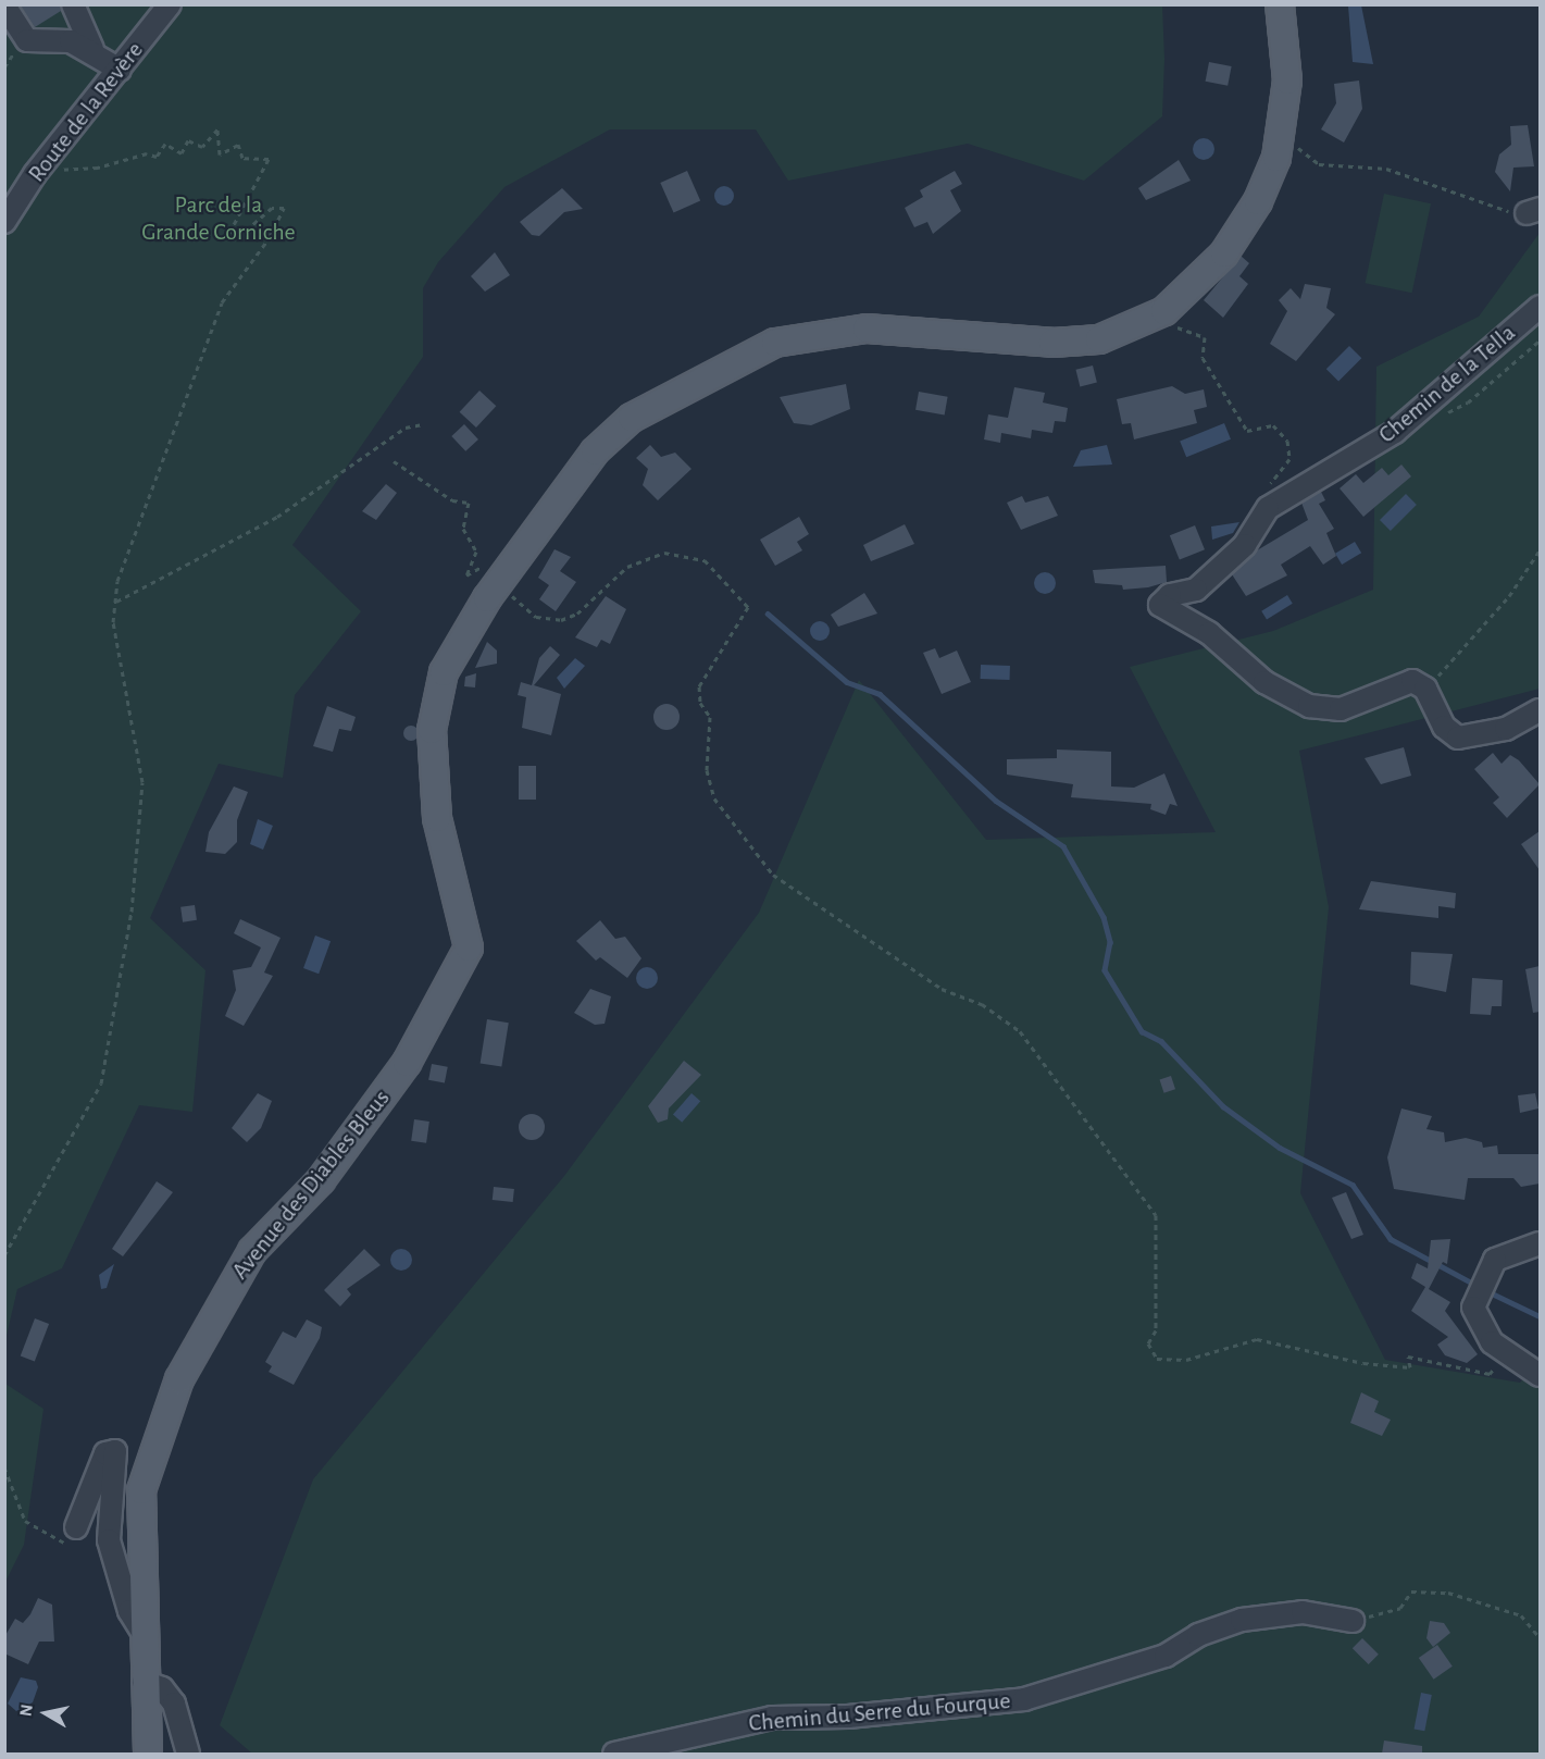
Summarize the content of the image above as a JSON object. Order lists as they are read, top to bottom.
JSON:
{
  "streets": {
    "main road": ["Avenue des Diables Bleus"],
    "street": ["Route de la Revère", "Chemin de la Tella", "Chemin du Serre du Fourque"]
  },
  "parks": ["Parc de la Grande Corniche"],
  "north": "left"
}
